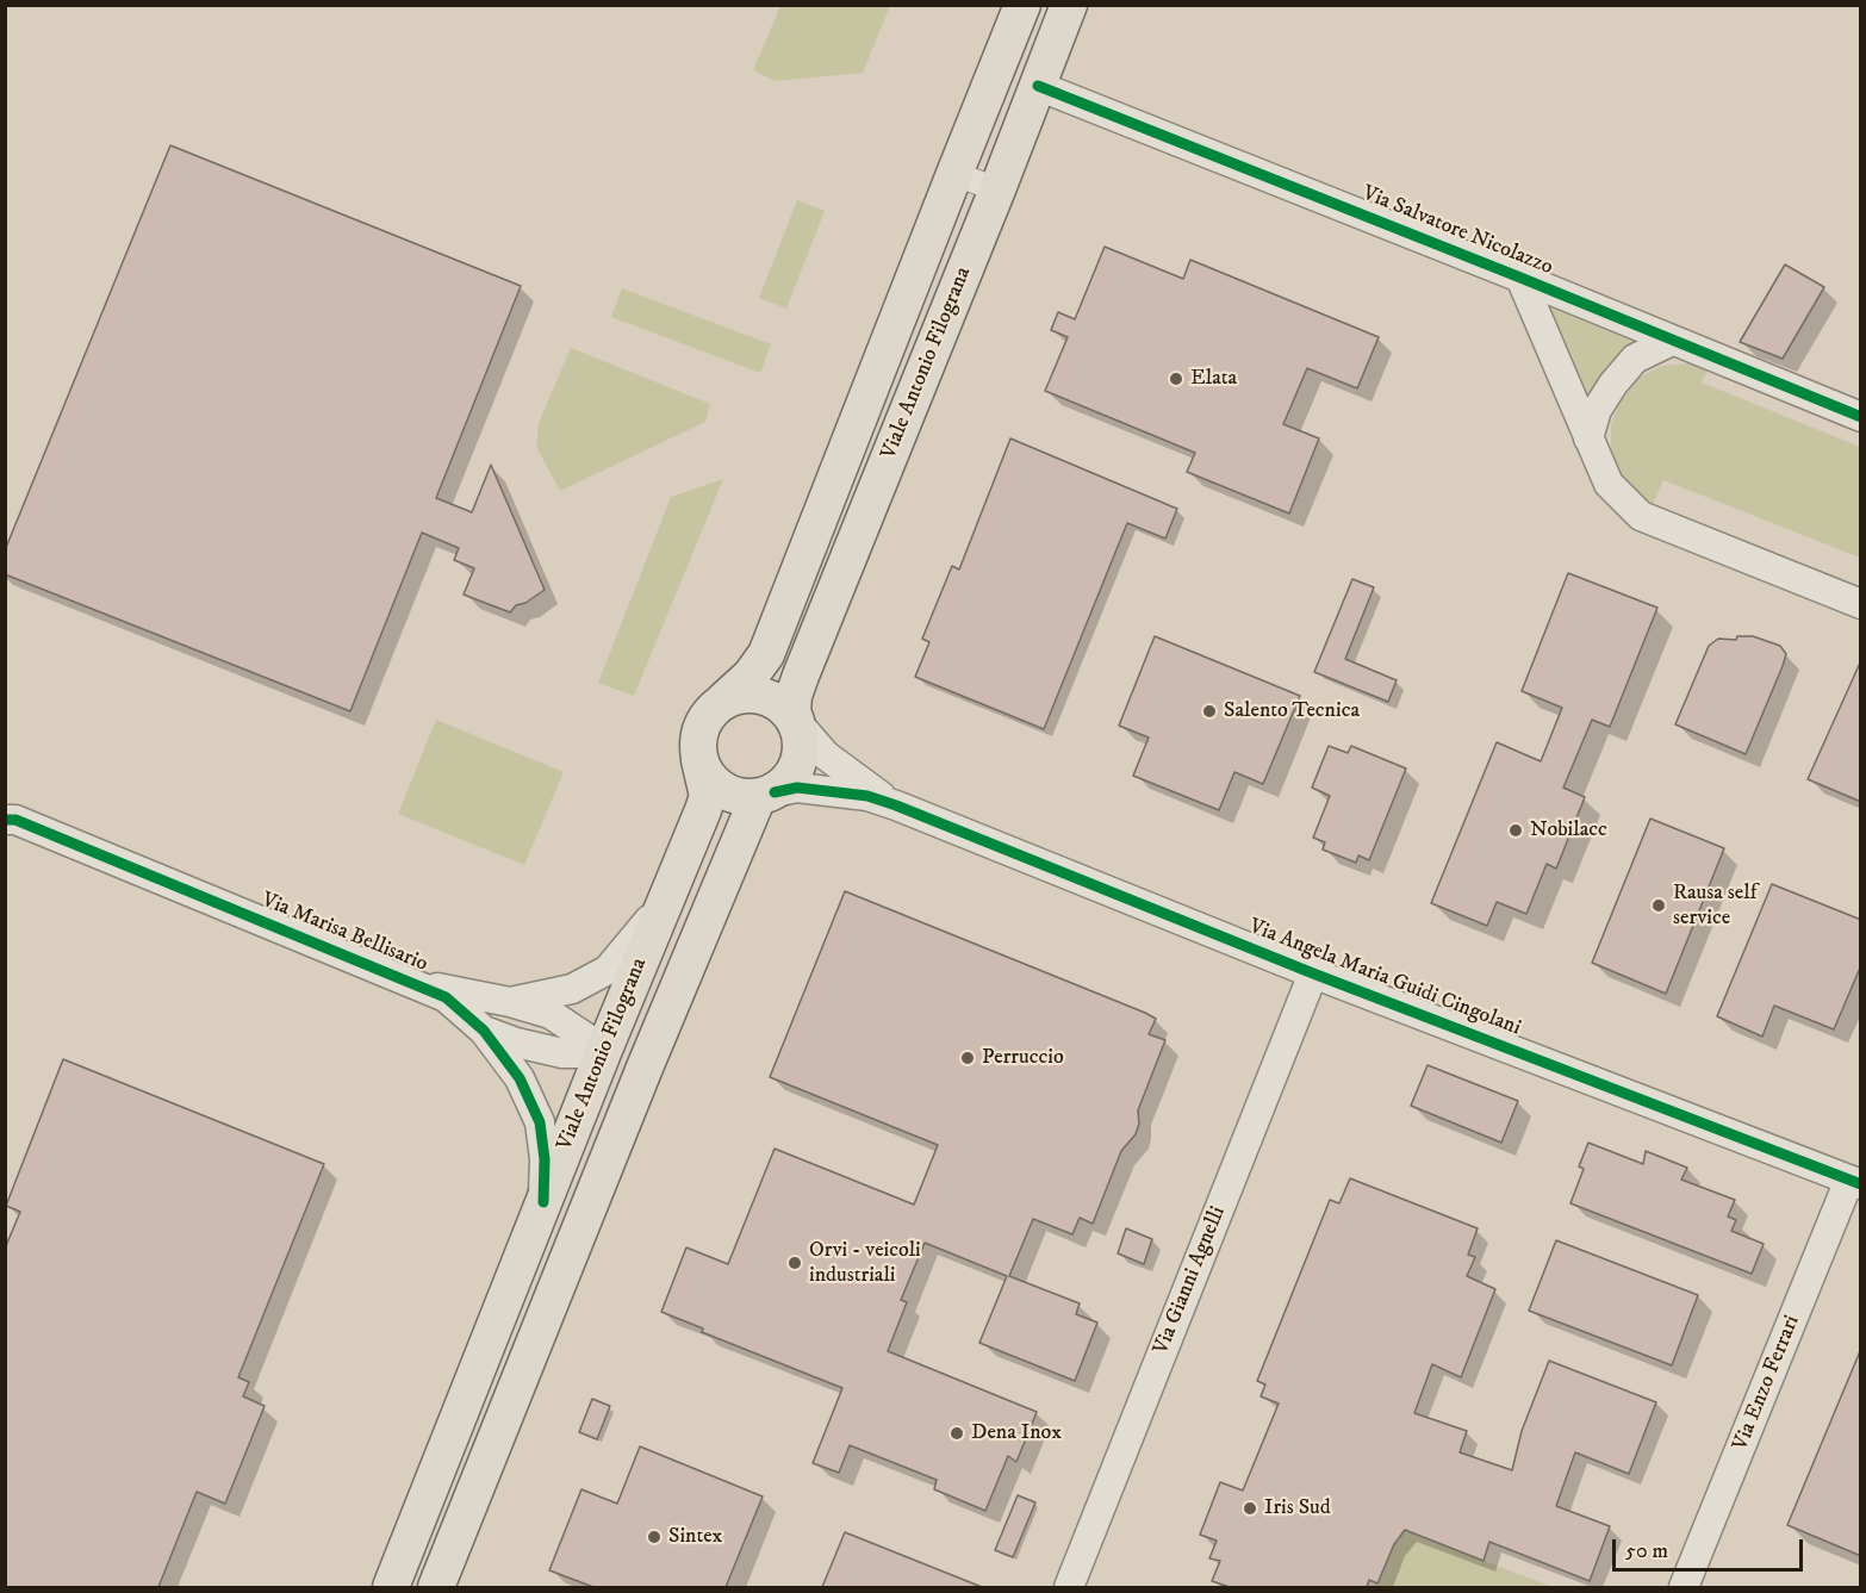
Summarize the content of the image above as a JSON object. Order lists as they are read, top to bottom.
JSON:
{
  "streets": {
    "main road": ["Viale Antonio Filograna"],
    "street": [
      "Via Salvatore Nicolazzo",
      "Via Marisa Bellisario",
      "Via Angela Maria Guidi Cingolani",
      "Via Gianni Agnelli",
      "Via Enzo Ferrari"
    ]
  },
  "crossings": [
    ["Via Salvatore Nicolazzo", "Viale Antonio Filograna"],
    ["Viale Antonio Filograna", "Via Marisa Bellisario"],
    ["Via Angela Maria Guidi Cingolani", "Via Gianni Agnelli"],
    ["Via Angela Maria Guidi Cingolani", "Via Enzo Ferrari"]
  ],
  "places": [
    "Elata",
    "Salento Tecnica",
    "Nobilacc",
    "Rausa self service",
    "Perruccio",
    "Orvi - veicoli industriali",
    "Dena Inox",
    "Iris Sud",
    "Sintex"
  ],
  "scale_bar": "50 m"
}
